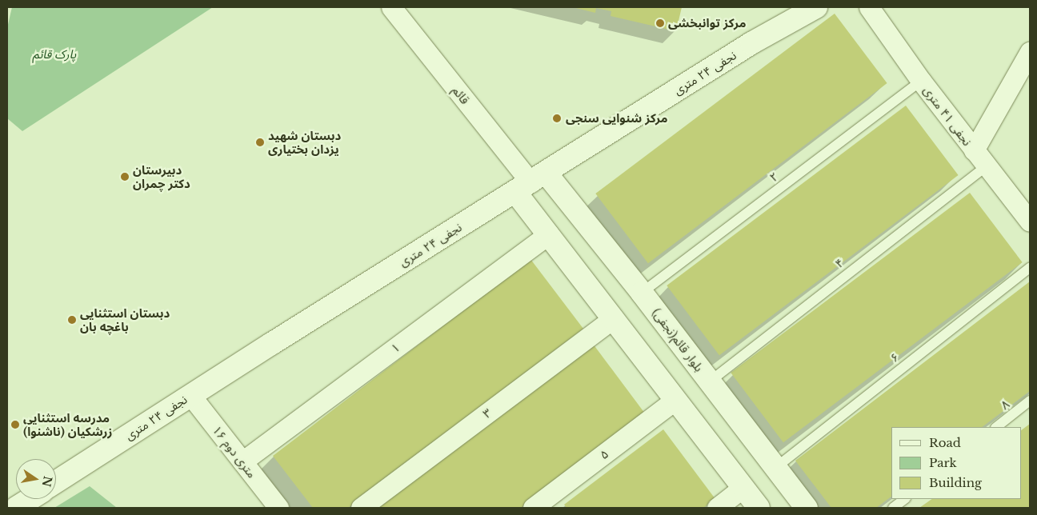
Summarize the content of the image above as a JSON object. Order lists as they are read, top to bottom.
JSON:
{
  "streets": {
    "street": [
      "نجفی ۲۴ متری",
      "قائم",
      "نجفی ۴۱ متری",
      "بلوار قائم(نجفی)",
      "۱",
      "۳",
      "۱۶ متری دوم",
      "۵"
    ],
    "lane": [
      "۲",
      "۴",
      "۶",
      "۸"
    ]
  },
  "crossings": [
    ["نجفی ۲۴ متری", "قائم"],
    ["نجفی ۲۴ متری", "بلوار قائم(نجفی)"],
    ["نجفی ۲۴ متری", "۱۶ متری دوم"],
    ["قائم", "بلوار قائم(نجفی)"],
    ["نجفی ۴۱ متری", "۲"],
    ["نجفی ۴۱ متری", "۴"],
    ["۲", "بلوار قائم(نجفی)"],
    ["۴", "بلوار قائم(نجفی)"],
    ["بلوار قائم(نجفی)", "۶"],
    ["۱", "۱۶ متری دوم"]
  ],
  "parks": ["پارک قائم"],
  "places": [
    "مرکز توانبخشی",
    "مرکز شنوایی سنجی",
    "دبستان شهید یزدان بختیاری",
    "دبیرستان دکتر چمران",
    "دبستان استثنایی باغچه بان",
    "مدرسه استثنایی زرشکیان (ناشنوا)"
  ],
  "legend": ["Road", "Park", "Building"],
  "north": "right"
}
